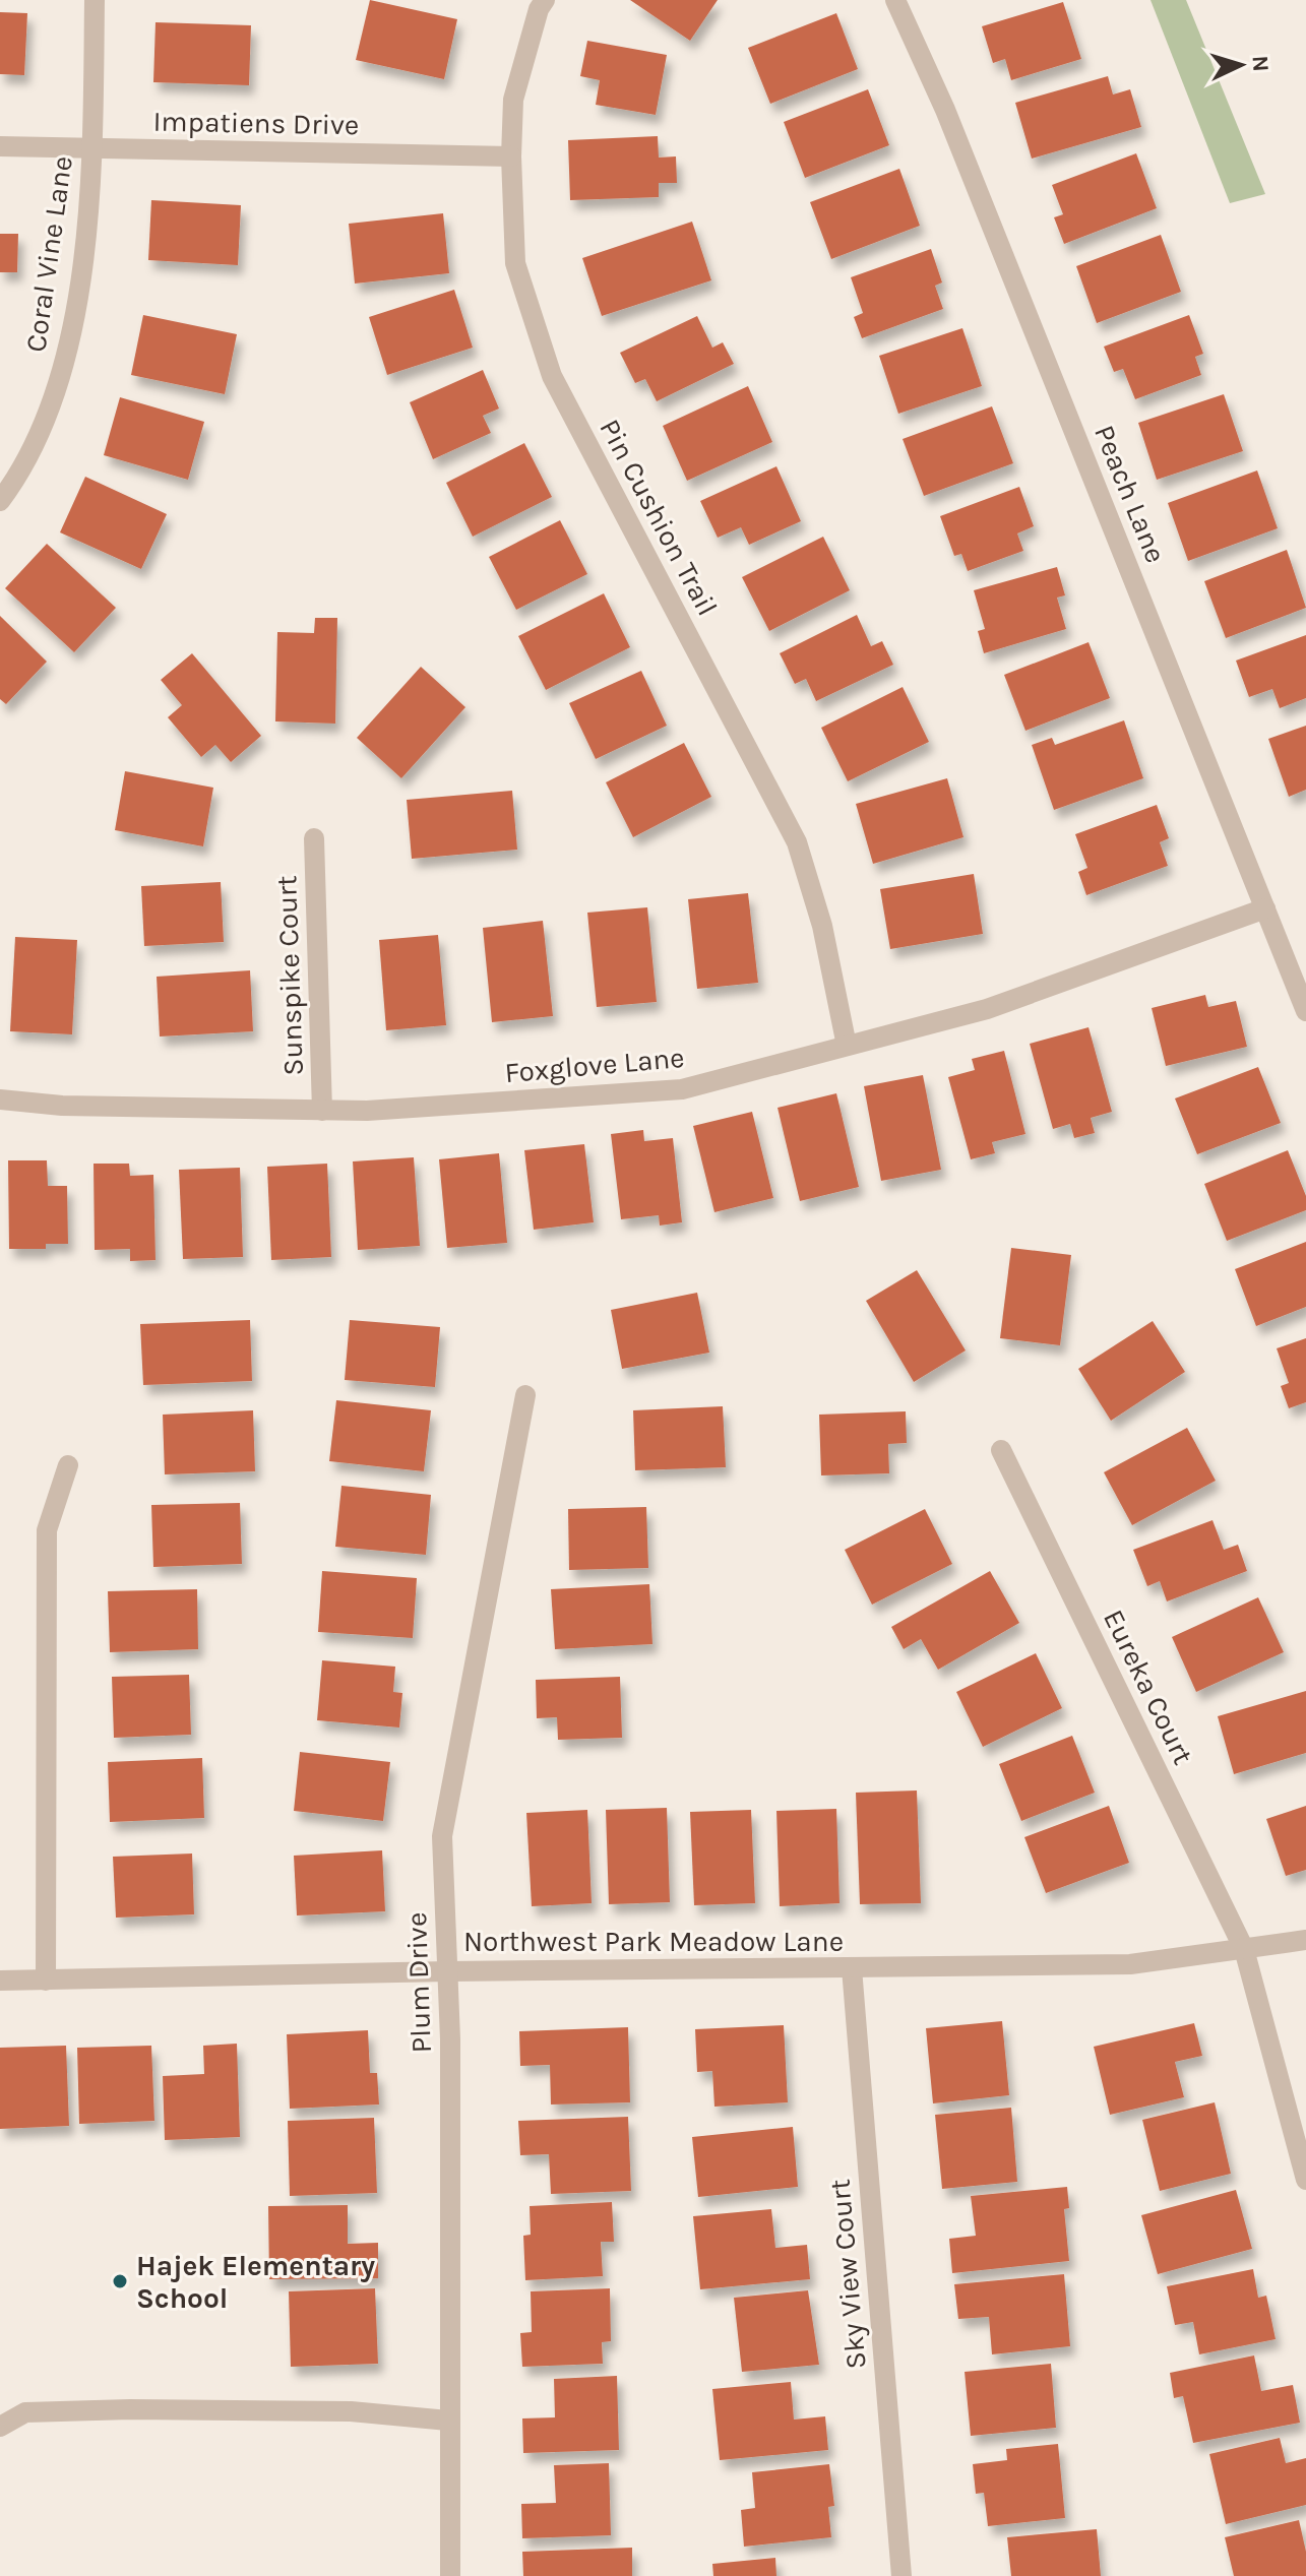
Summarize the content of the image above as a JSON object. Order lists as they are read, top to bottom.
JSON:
{
  "streets": {
    "street": [
      "Impatiens Drive",
      "Coral Vine Lane",
      "Peach Lane",
      "Pin Cushion Trail",
      "Sunspike Court",
      "Foxglove Lane",
      "Eureka Court",
      "Northwest Park Meadow Lane",
      "Plum Drive",
      "Sky View Court"
    ]
  },
  "crossings": [
    ["Impatiens Drive", "Coral Vine Lane"],
    ["Impatiens Drive", "Pin Cushion Trail"],
    ["Peach Lane", "Foxglove Lane"],
    ["Pin Cushion Trail", "Foxglove Lane"],
    ["Sunspike Court", "Foxglove Lane"],
    ["Eureka Court", "Northwest Park Meadow Lane"],
    ["Northwest Park Meadow Lane", "Plum Drive"],
    ["Northwest Park Meadow Lane", "Sky View Court"]
  ],
  "places": ["Hajek Elementary School"],
  "north": "right"
}
